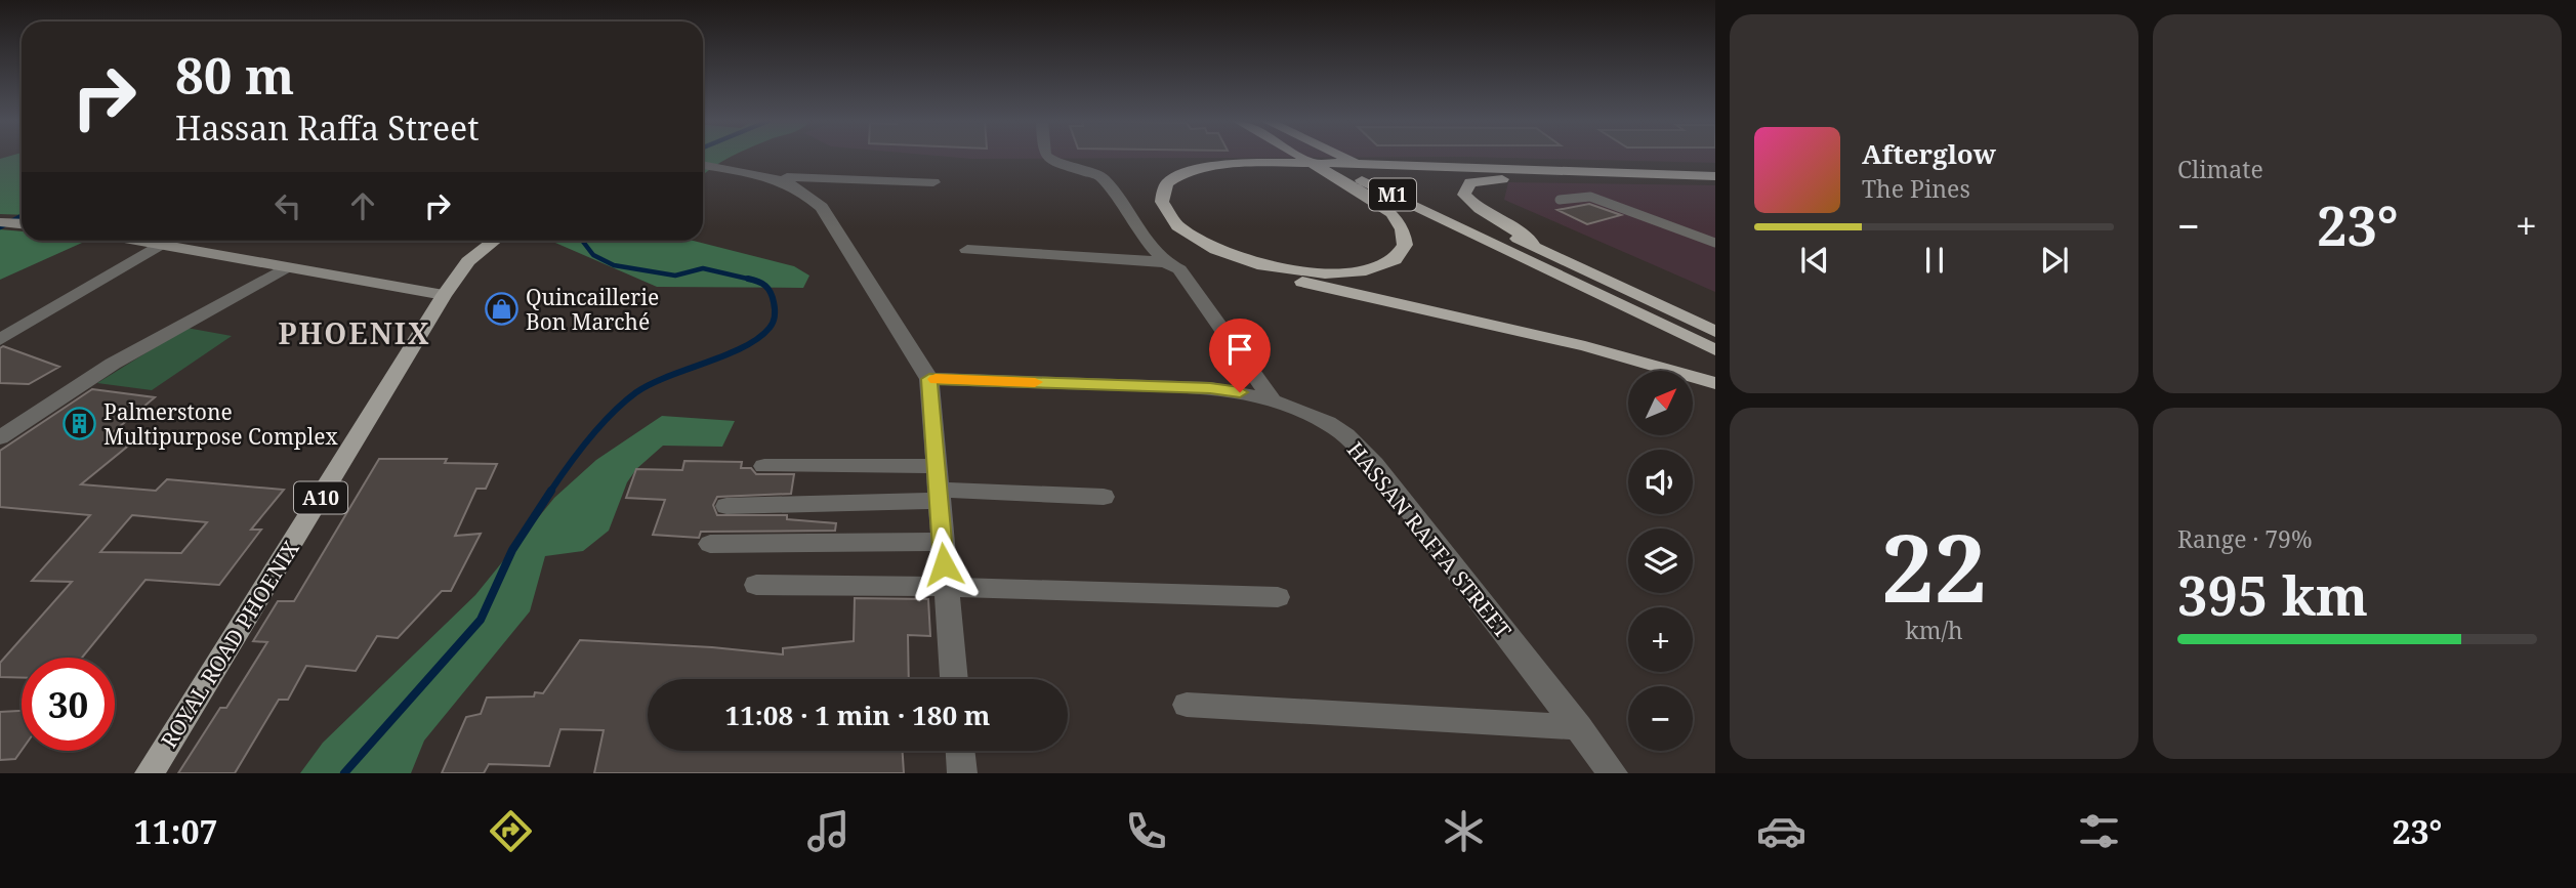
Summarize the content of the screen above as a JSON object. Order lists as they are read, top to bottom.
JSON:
{
  "streets": {
    "highway": ["M1"],
    "main road": ["A10", "ROYAL ROAD PHOENIX"],
    "street": ["HASSAN RAFFA STREET"]
  },
  "districts": ["PHOENIX"],
  "places": {
    "shop": ["Quincaillerie Bon Marché"],
    "building": ["Palmerstone Multipurpose Complex"]
  },
  "north": "top right",
  "page": {
    "tile": [
      "Climate",
      ["22", "km/h"],
      ["Range · 79%", "395 km"]
    ],
    "turn": ["80 m", "Hassan Raffa Street"],
    "song": ["Afterglow", "The Pines"],
    "heat": ["−", "23°", "+"],
    "map_buttons": ["+", "−"],
    "limit": "30",
    "trip": "11:08 · 1 min · 180 m",
    "tabs": ["11:07", "23°"]
  }
}
